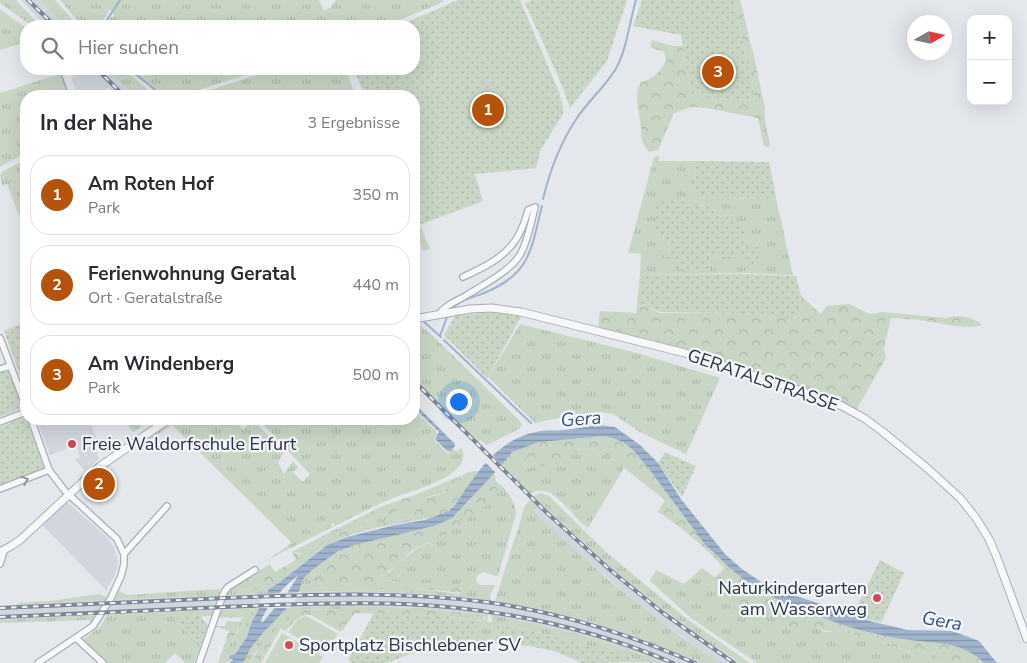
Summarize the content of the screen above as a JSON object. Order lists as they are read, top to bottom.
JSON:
{
  "streets": {
    "street": ["GERATALSTRASSE"]
  },
  "water": ["Gera"],
  "places": ["Freie Waldorfschule Erfurt", "Naturkindergarten am Wasserweg", "Sportplatz Bischlebener SV"],
  "north": "right",
  "page": {
    "map_buttons": ["+", "−"],
    "search": "Hier suchen",
    "pins": ["3", "1", "2"],
    "heading": ["In der Nähe", "3 Ergebnisse"],
    "list": [
      {
        "mark": "1",
        "name": "Am Roten Hof",
        "note": "Park",
        "value": "350 m"
      },
      {
        "mark": "2",
        "name": "Ferienwohnung Geratal",
        "note": "Ort · Geratalstraße",
        "value": "440 m"
      },
      {
        "mark": "3",
        "name": "Am Windenberg",
        "note": "Park",
        "value": "500 m"
      }
    ]
  }
}
